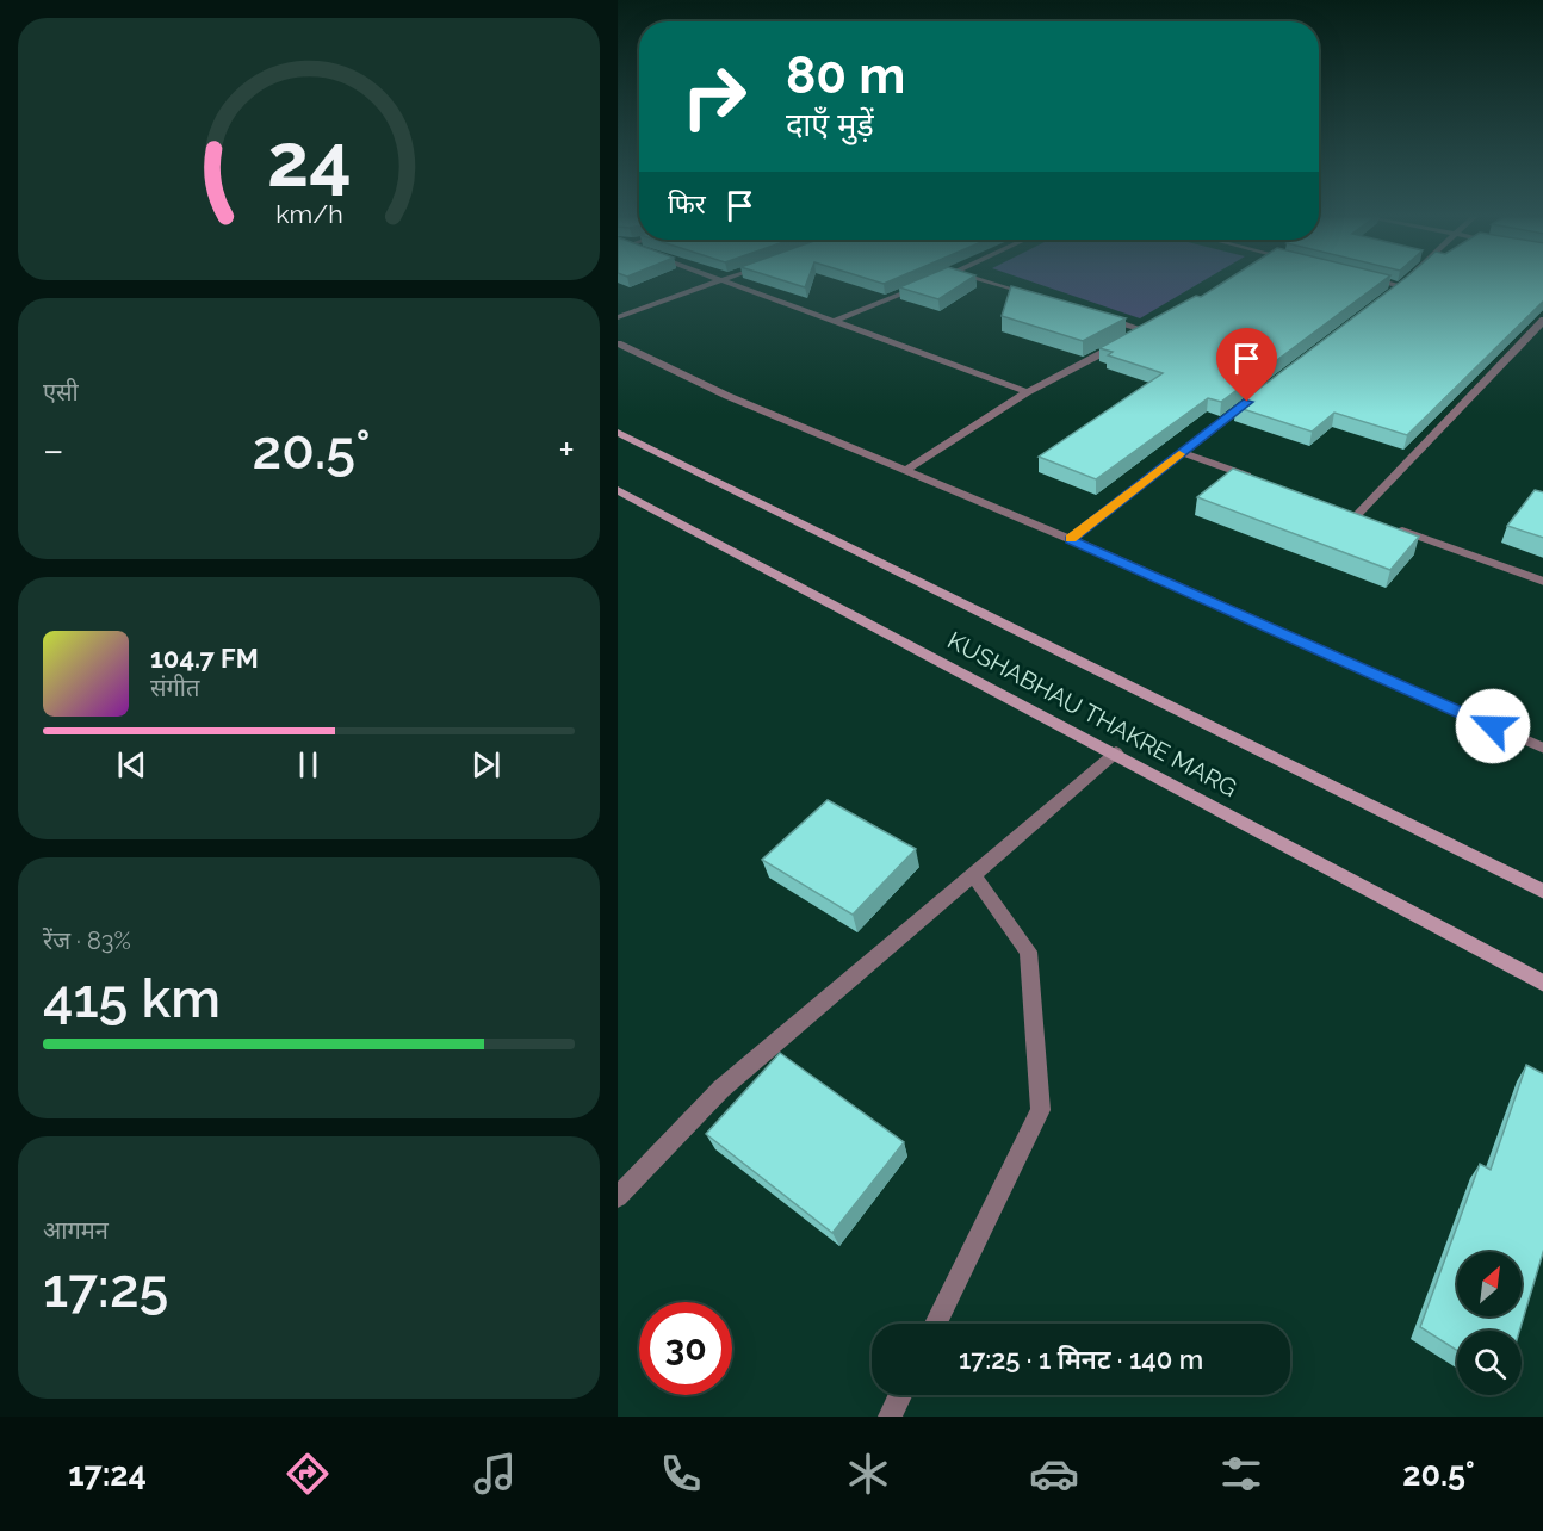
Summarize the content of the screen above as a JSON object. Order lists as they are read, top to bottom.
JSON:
{
  "streets": {
    "main road": ["KUSHABHAU THAKRE MARG"]
  },
  "north": "top right",
  "page": {
    "turn": ["80 m", "दाएँ मुड़ें"],
    "then": "फिर",
    "tile": [
      "एसी",
      ["रेंज · 83%", "415 km"],
      ["आगमन", "17:25"]
    ],
    "heat": ["−", "20.5°", "+"],
    "song": ["104.7 FM", "संगीत"],
    "limit": "30",
    "trip": "17:25 · 1 मिनट · 140 m",
    "tabs": ["17:24", "20.5°"],
    "gauge": ["24", "km/h"]
  }
}
